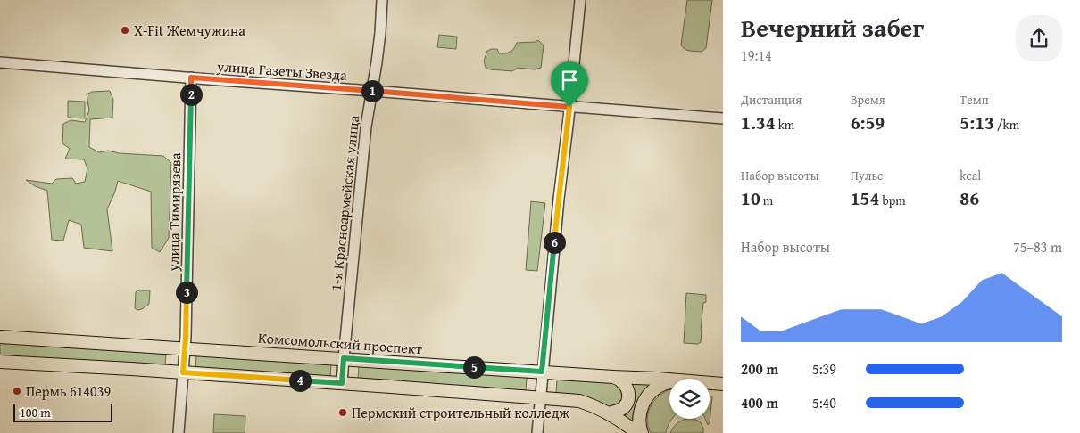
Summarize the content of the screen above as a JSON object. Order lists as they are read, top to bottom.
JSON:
{
  "streets": {
    "main road": ["Комсомольский проспект"],
    "street": ["улица Газеты Звезда", "1-я Красноармейская улица", "улица Тимирязева"]
  },
  "crossings": [
    ["улица Газеты Звезда", "1-я Красноармейская улица"],
    ["улица Газеты Звезда", "улица Тимирязева"],
    ["1-я Красноармейская улица", "Комсомольский проспект"],
    ["улица Тимирязева", "Комсомольский проспект"]
  ],
  "places": ["X-Fit Жемчужина", "Пермь 614039", "Пермский строительный колледж"],
  "scale_bar": "100 m",
  "page": {
    "heading": ["Вечерний забег", "19:14"],
    "stats": [
      ["Дистанция", "1.34 km"],
      ["Время", "6:59"],
      ["Темп", "5:13 /km"],
      ["Набор высоты", "10 m"],
      ["Пульс", "154 bpm"],
      ["kcal", "86"]
    ],
    "pins": [
      "1",
      "2",
      "6",
      "3",
      "5",
      "4"
    ],
    "chart": ["Набор высоты", "75–83 m"],
    "list": [
      {
        "name": "200 m",
        "note": "5:39"
      },
      {
        "name": "400 m",
        "note": "5:40"
      }
    ],
    "scale": "100 m"
  }
}
